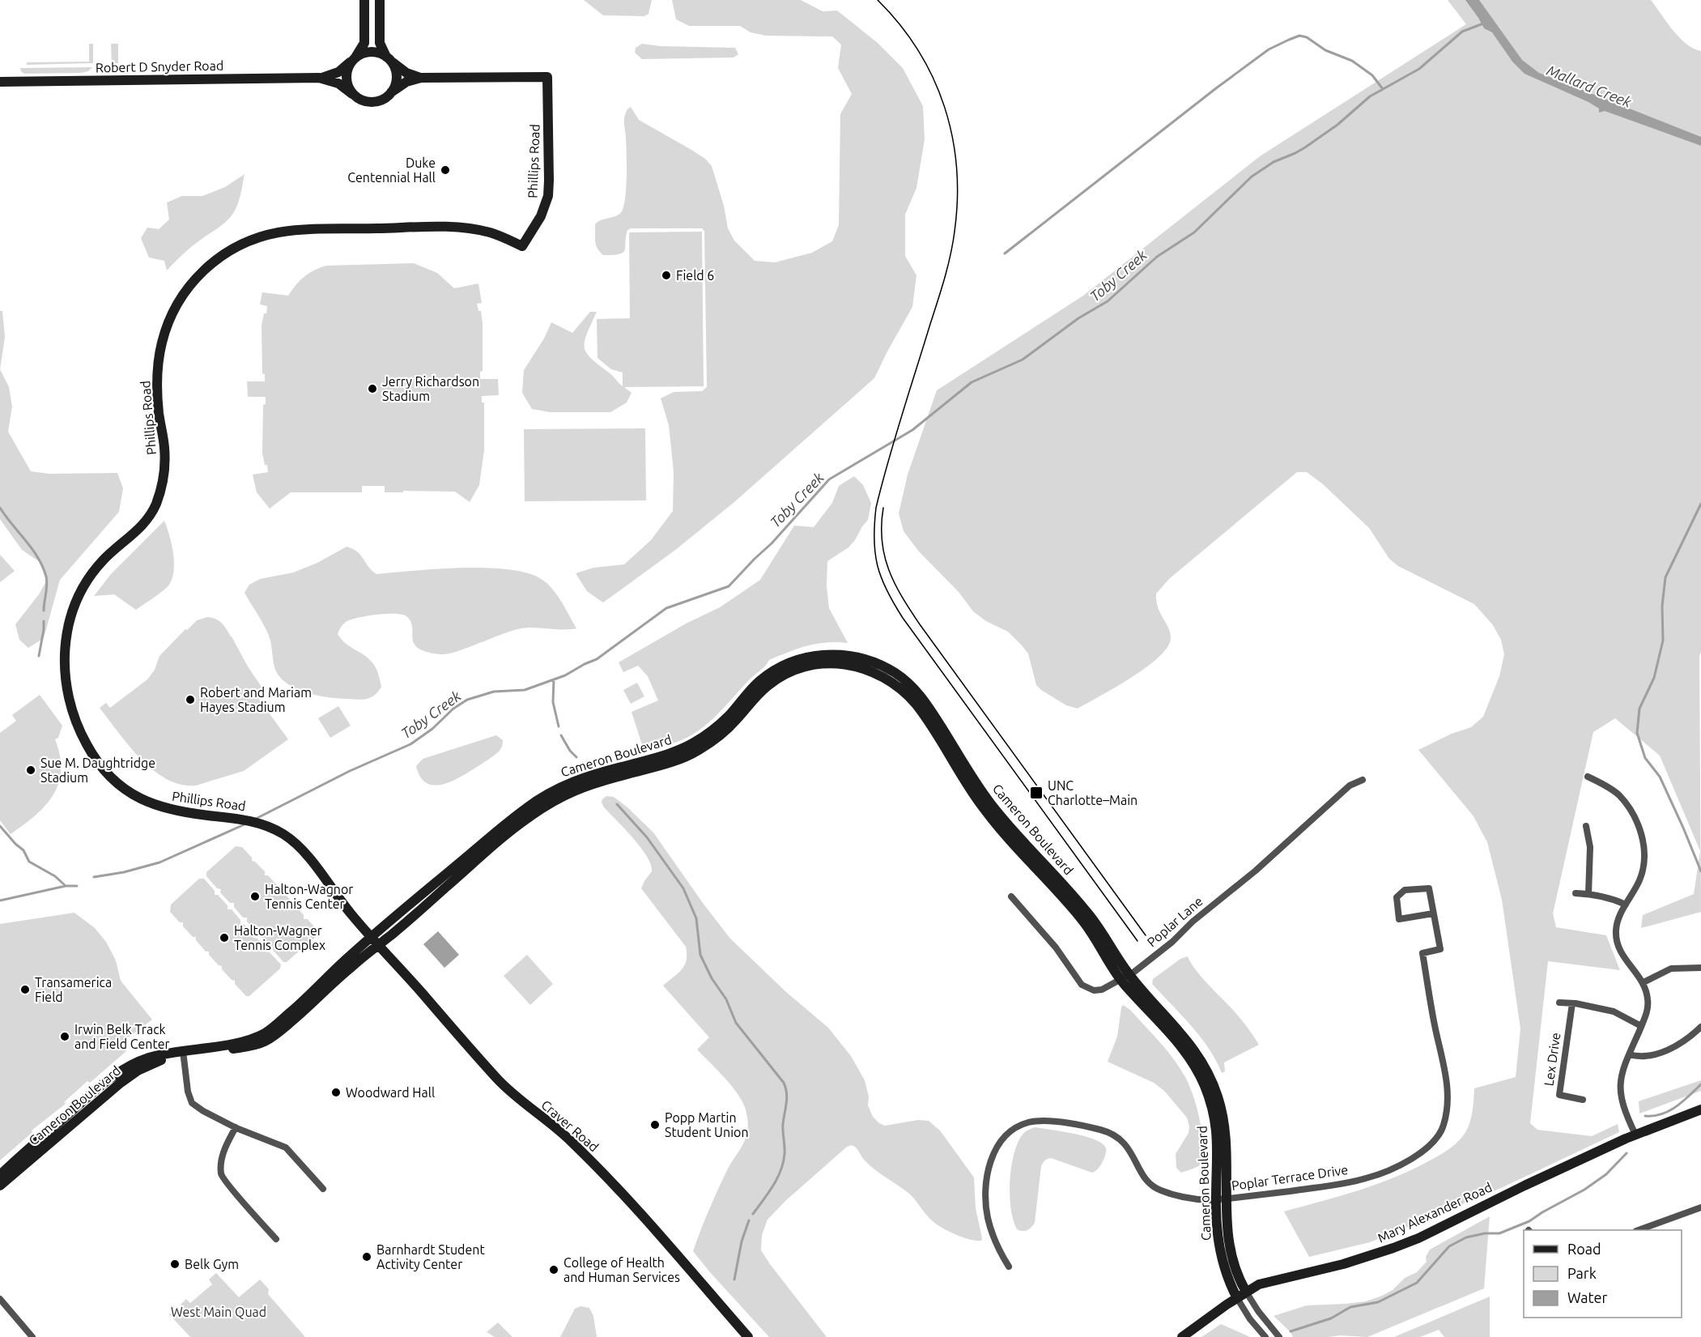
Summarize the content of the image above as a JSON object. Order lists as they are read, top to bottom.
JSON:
{
  "streets": {
    "street": [
      "Robert D Snyder Road",
      "Phillips Road",
      "Cameron Boulevard",
      "Poplar Lane",
      "Lex Drive",
      "Craver Road",
      "Poplar Terrace Drive",
      "Mary Alexander Road"
    ]
  },
  "crossings": [
    ["Phillips Road", "Cameron Boulevard"],
    ["Phillips Road", "Craver Road"],
    ["Cameron Boulevard", "Poplar Lane"],
    ["Cameron Boulevard", "Craver Road"],
    ["Cameron Boulevard", "Poplar Terrace Drive"],
    ["Cameron Boulevard", "Mary Alexander Road"]
  ],
  "water": ["Mallard Creek", "Toby Creek"],
  "parks": ["West Main Quad"],
  "places": {
    "other": [
      "Duke Centennial Hall",
      "Field 6",
      "Jerry Richardson Stadium",
      "Robert and Mariam Hayes Stadium",
      "Sue M. Daughtridge Stadium",
      "Halton-Wagnor Tennis Center",
      "Halton-Wagner Tennis Complex",
      "Transamerica Field",
      "Irwin Belk Track and Field Center",
      "Woodward Hall",
      "Popp Martin Student Union",
      "Barnhardt Student Activity Center",
      "Belk Gym",
      "College of Health and Human Services"
    ],
    "transit": ["UNC Charlotte–Main"]
  },
  "legend": ["Road", "Park", "Water"]
}
